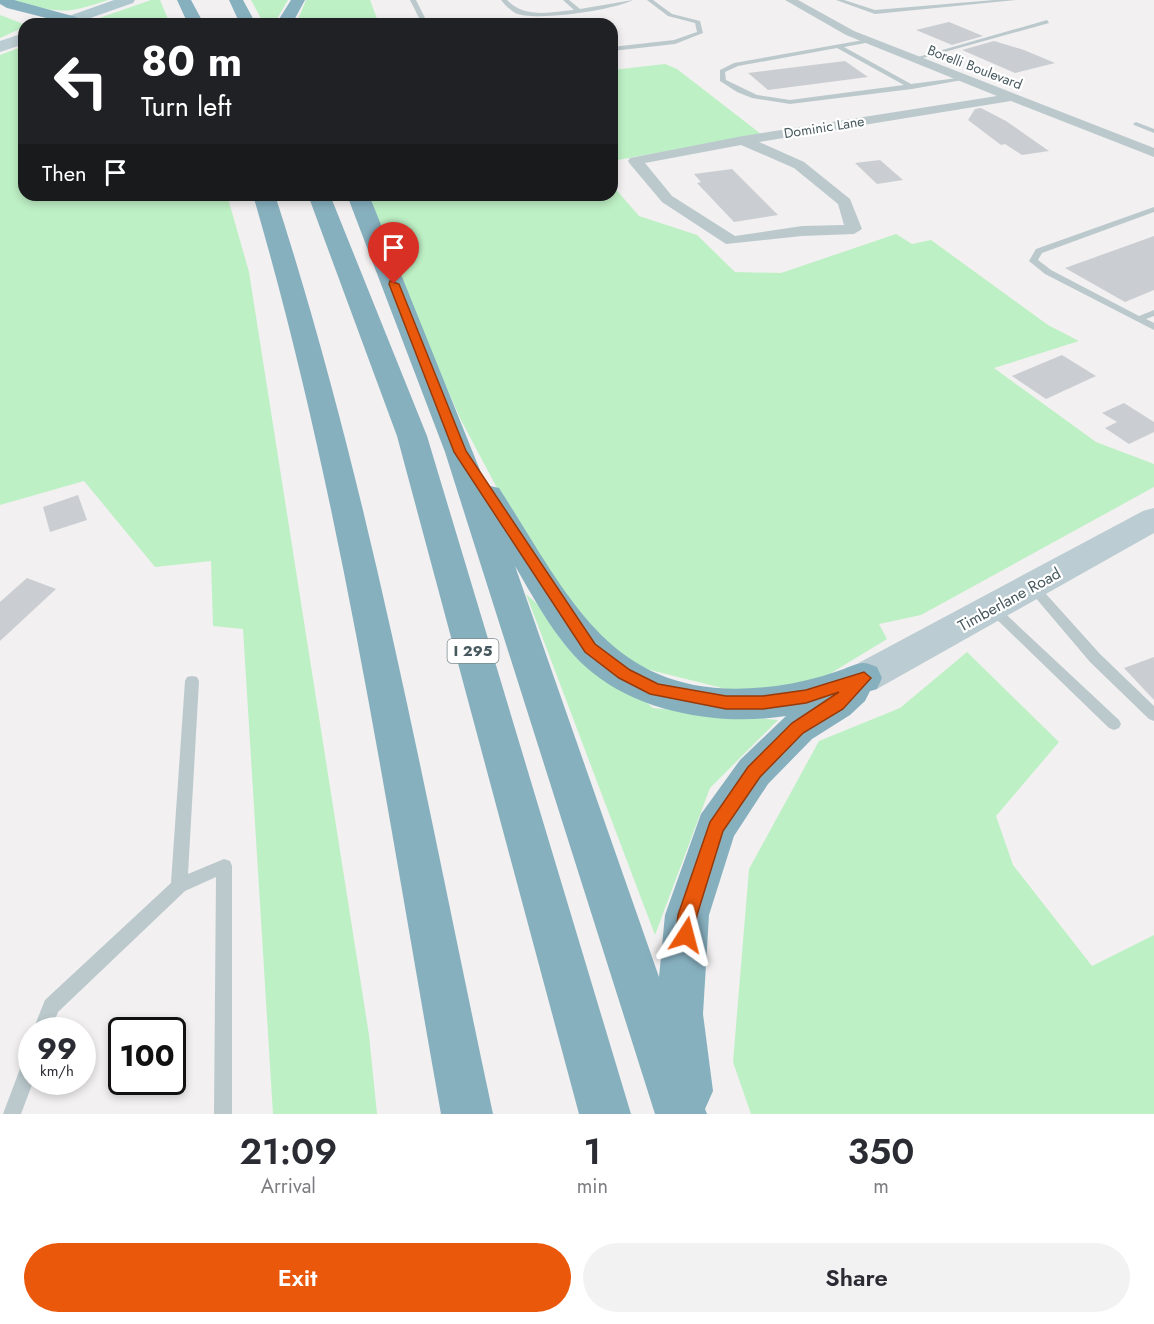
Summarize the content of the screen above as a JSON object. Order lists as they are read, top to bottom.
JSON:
{
  "streets": {
    "highway": ["I 295"],
    "street": ["Borelli Boulevard", "Dominic Lane", "Timberlane Road"]
  },
  "crossings": [
    ["Borelli Boulevard", "Dominic Lane"]
  ],
  "page": {
    "turn": ["80 m", "Turn left"],
    "then": "Then",
    "speed": "99 km/h",
    "limit": "100",
    "eta": [
      "21:09",
      "Arrival",
      "1",
      "min",
      "350",
      "m"
    ],
    "buttons": ["Exit", "Share"]
  }
}
